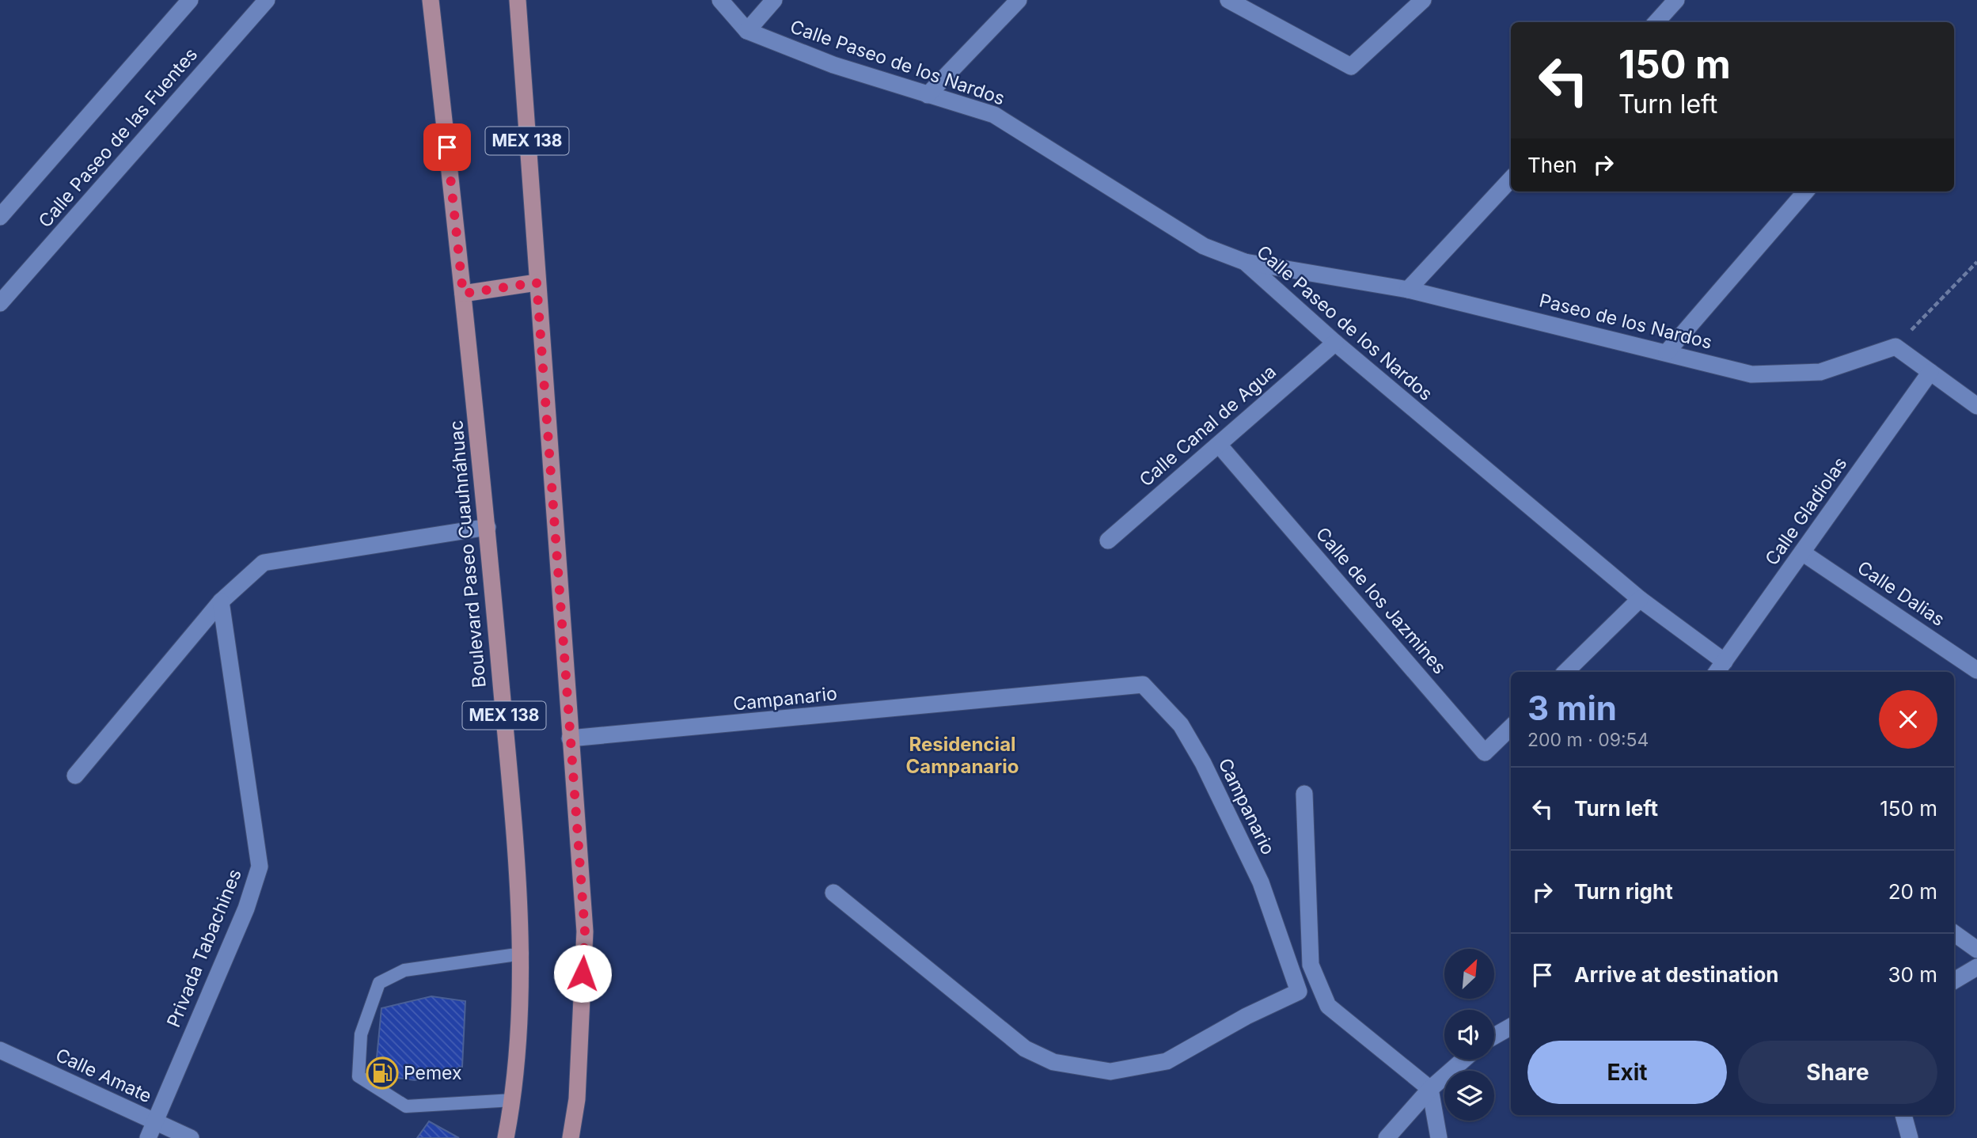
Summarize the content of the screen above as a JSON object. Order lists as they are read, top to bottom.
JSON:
{
  "streets": {
    "main road": ["MEX 138", "Boulevard Paseo Cuauhnáhuac"],
    "street": [
      "Calle Paseo de los Nardos",
      "Calle Paseo de las Fuentes",
      "Paseo de los Nardos",
      "Calle Canal de Agua",
      "Calle Gladiolas",
      "Calle Dalias",
      "Calle de los Jazmines",
      "Campanario",
      "Privada Tabachines",
      "Calle Amate"
    ]
  },
  "crossings": [
    ["Calle Paseo de los Nardos", "Paseo de los Nardos"],
    ["Calle Paseo de los Nardos", "Calle Canal de Agua"],
    ["Calle Paseo de los Nardos", "Calle Gladiolas"],
    ["MEX 138", "Campanario"],
    ["Calle Canal de Agua", "Calle de los Jazmines"],
    ["Calle Gladiolas", "Calle Dalias"],
    ["Privada Tabachines", "Calle Amate"]
  ],
  "districts": ["Residencial Campanario"],
  "places": {
    "fuel station": ["Pemex"]
  },
  "north": "top right",
  "page": {
    "turn": ["150 m", "Turn left"],
    "then": "Then",
    "heading": ["3 min", "200 m · 09:54"],
    "list": [
      {
        "name": "Turn left",
        "value": "150 m"
      },
      {
        "name": "Turn right",
        "value": "20 m"
      },
      {
        "name": "Arrive at destination",
        "value": "30 m"
      }
    ],
    "buttons": ["Exit", "Share"]
  }
}
